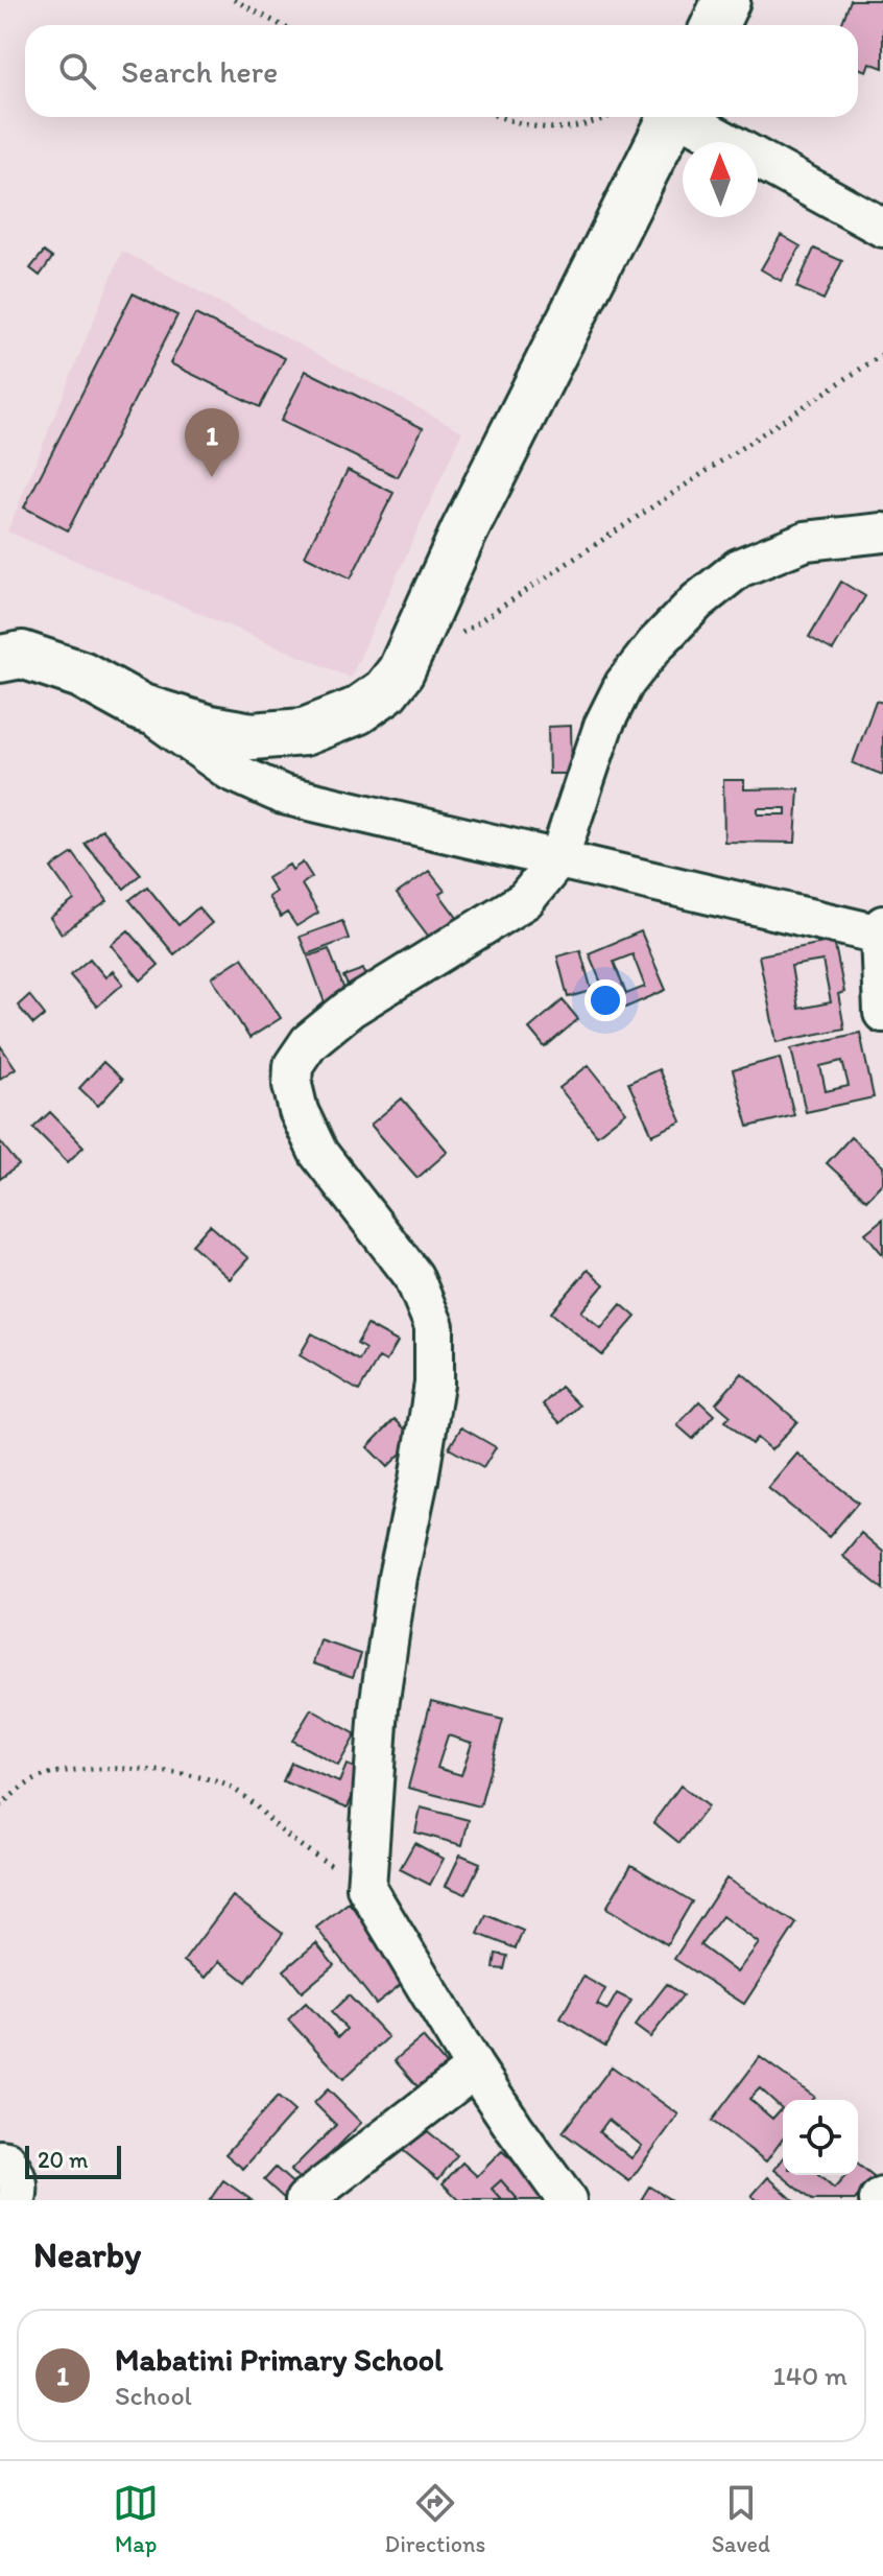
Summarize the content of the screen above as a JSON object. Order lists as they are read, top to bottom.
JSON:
{
  "scale_bar": "20 m",
  "north": "top",
  "page": {
    "search": "Search here",
    "pins": "1",
    "scale": "20 m",
    "heading": "Nearby",
    "list": [
      {
        "mark": "1",
        "name": "Mabatini Primary School",
        "note": "School",
        "value": "140 m"
      }
    ],
    "nav": ["Map", "Directions", "Saved"]
  }
}
